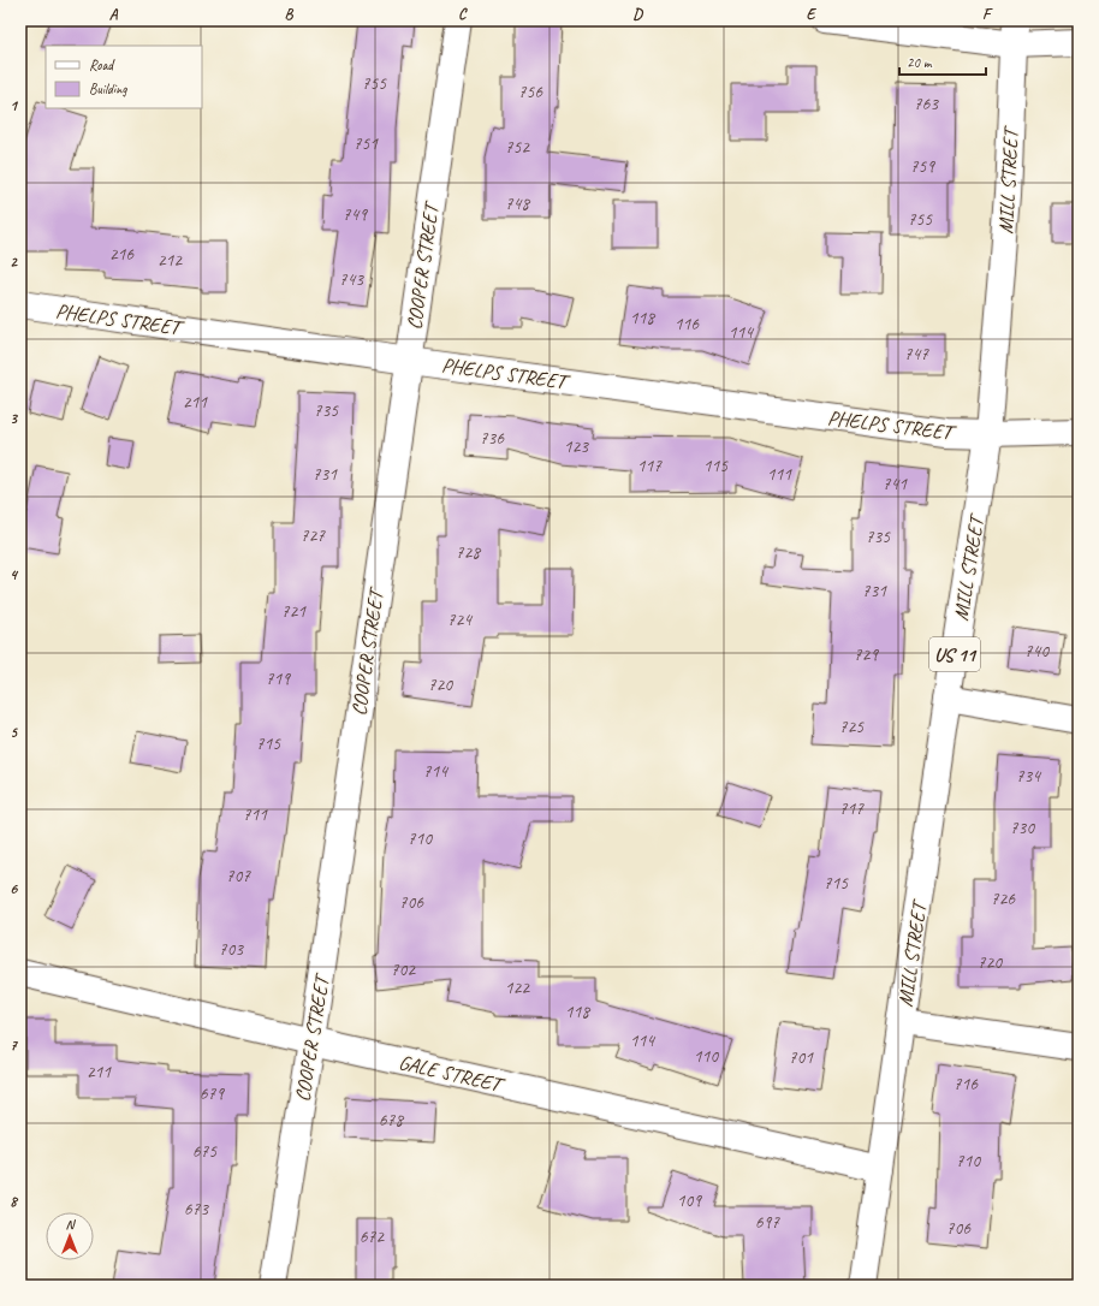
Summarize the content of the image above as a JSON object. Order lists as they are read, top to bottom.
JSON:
{
  "streets": {
    "main road": [
      "MILL STREET",
      "COOPER STREET",
      "PHELPS STREET",
      "US 11",
      "GALE STREET"
    ]
  },
  "crossings": [
    ["MILL STREET", "PHELPS STREET"],
    ["MILL STREET", "GALE STREET"],
    ["COOPER STREET", "PHELPS STREET"],
    ["COOPER STREET", "GALE STREET"]
  ],
  "house_numbers": [
    "755",
    "756",
    "763",
    "751",
    "752",
    "759",
    "748",
    "749",
    "755",
    "216",
    "212",
    "743",
    "118",
    "116",
    "114",
    "747",
    "211",
    "735",
    "736",
    "123",
    "117",
    "115",
    "731",
    "111",
    "741",
    "727",
    "735",
    "728",
    "731",
    "721",
    "724",
    "740",
    "729",
    "719",
    "720",
    "725",
    "715",
    "714",
    "734",
    "717",
    "711",
    "730",
    "710",
    "707",
    "715",
    "726",
    "706",
    "703",
    "720",
    "702",
    "122",
    "118",
    "114",
    "110",
    "701",
    "211",
    "716",
    "679",
    "678",
    "675",
    "710",
    "109",
    "673",
    "697",
    "706",
    "672"
  ],
  "legend": ["Road", "Building"],
  "scale_bar": "20 m",
  "north": "top",
  "grid": {
    "columns": [
      "A",
      "B",
      "C",
      "D",
      "E",
      "F"
    ],
    "rows": [
      "1",
      "2",
      "3",
      "4",
      "5",
      "6",
      "7",
      "8"
    ]
  }
}
